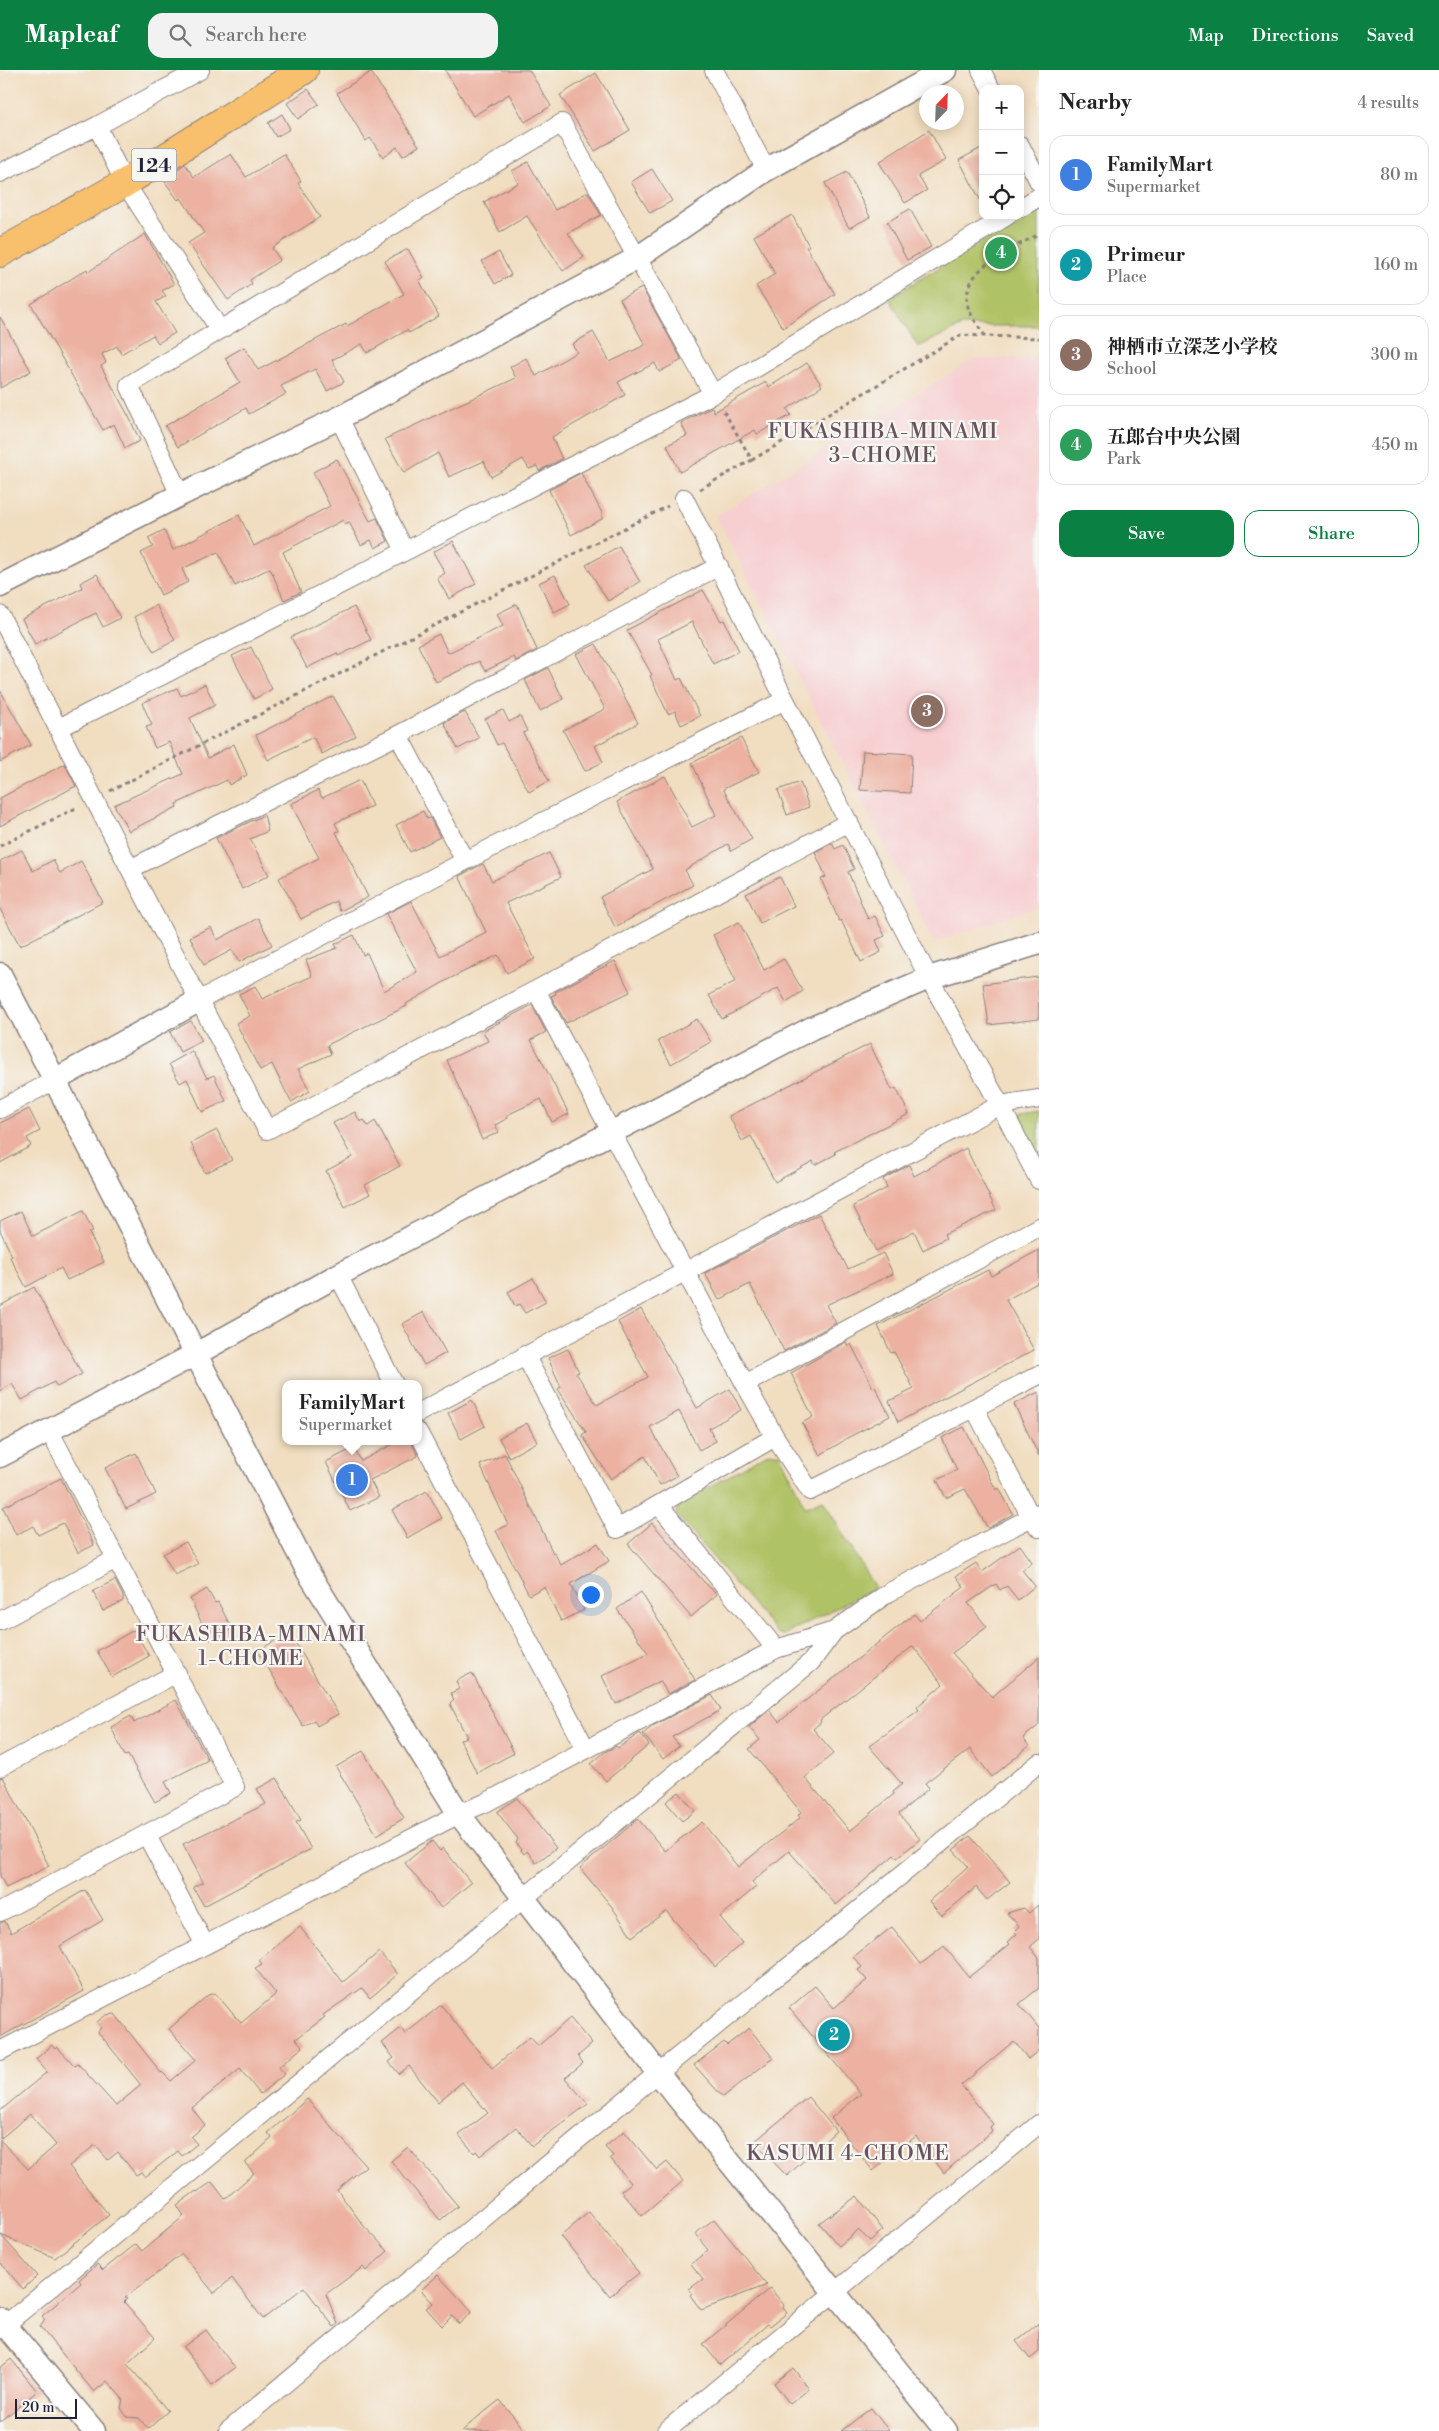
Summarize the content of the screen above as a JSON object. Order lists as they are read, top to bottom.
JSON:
{
  "streets": {
    "highway": ["124"]
  },
  "districts": ["FUKASHIBA-MINAMI 3-CHOME", "FUKASHIBA-MINAMI 1-CHOME", "KASUMI 4-CHOME"],
  "scale_bar": "20 m",
  "north": "top right",
  "page": {
    "header": "Mapleaf",
    "search": "Search here",
    "nav": ["Map", "Directions", "Saved"],
    "heading": ["Nearby", "4 results"],
    "map_buttons": ["+", "−"],
    "list": [
      {
        "mark": "1",
        "name": "FamilyMart",
        "note": "Supermarket",
        "value": "80 m"
      },
      {
        "mark": "2",
        "name": "Primeur",
        "note": "Place",
        "value": "160 m"
      },
      {
        "mark": "3",
        "name": "神栖市立深芝小学校",
        "note": "School",
        "value": "300 m"
      },
      {
        "mark": "4",
        "name": "五郎台中央公園",
        "note": "Park",
        "value": "450 m"
      }
    ],
    "pins": [
      "4",
      "3",
      "1",
      "2"
    ],
    "buttons": ["Save", "Share"],
    "popup": ["FamilyMart", "Supermarket"],
    "scale": "20 m"
  }
}
